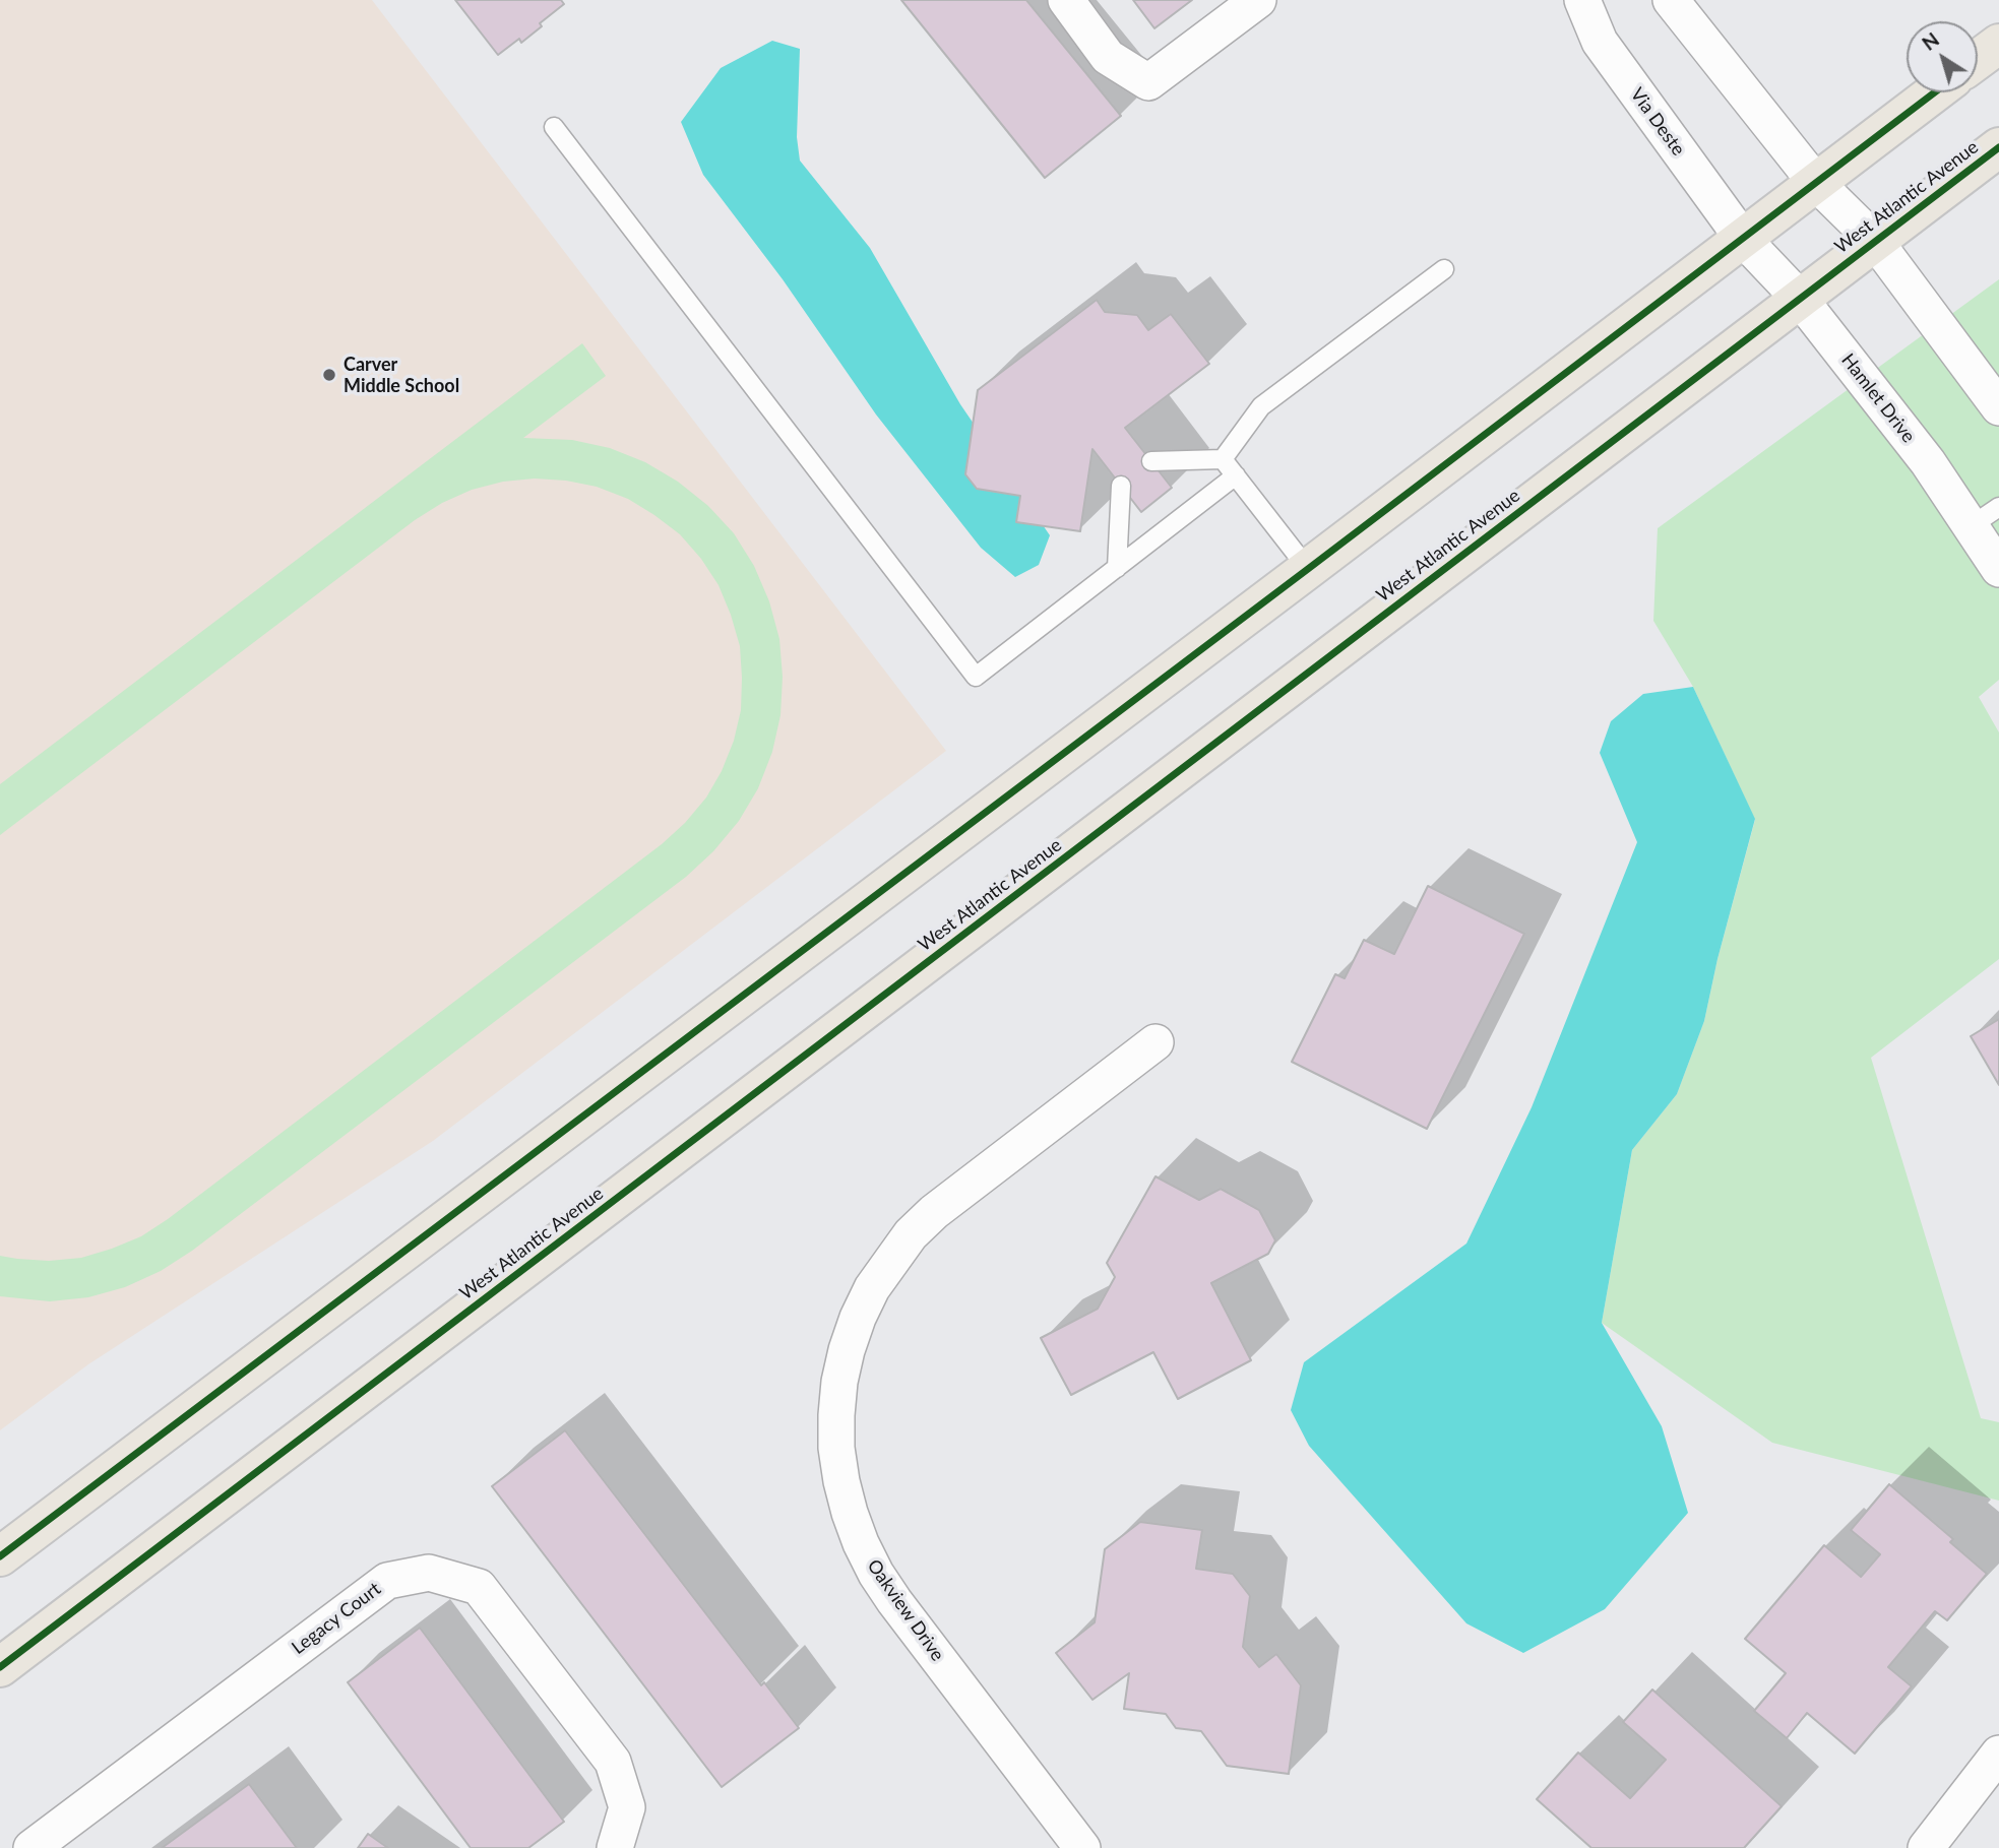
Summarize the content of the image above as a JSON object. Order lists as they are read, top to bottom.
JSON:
{
  "streets": {
    "main road": ["West Atlantic Avenue"],
    "street": [
      "Via Deste",
      "Hamlet Drive",
      "Oakview Drive",
      "Legacy Court"
    ]
  },
  "crossings": [
    ["Via Deste", "Hamlet Drive"],
    ["West Atlantic Avenue", "Hamlet Drive"]
  ],
  "places": ["Carver Middle School"],
  "north": "top left"
}
